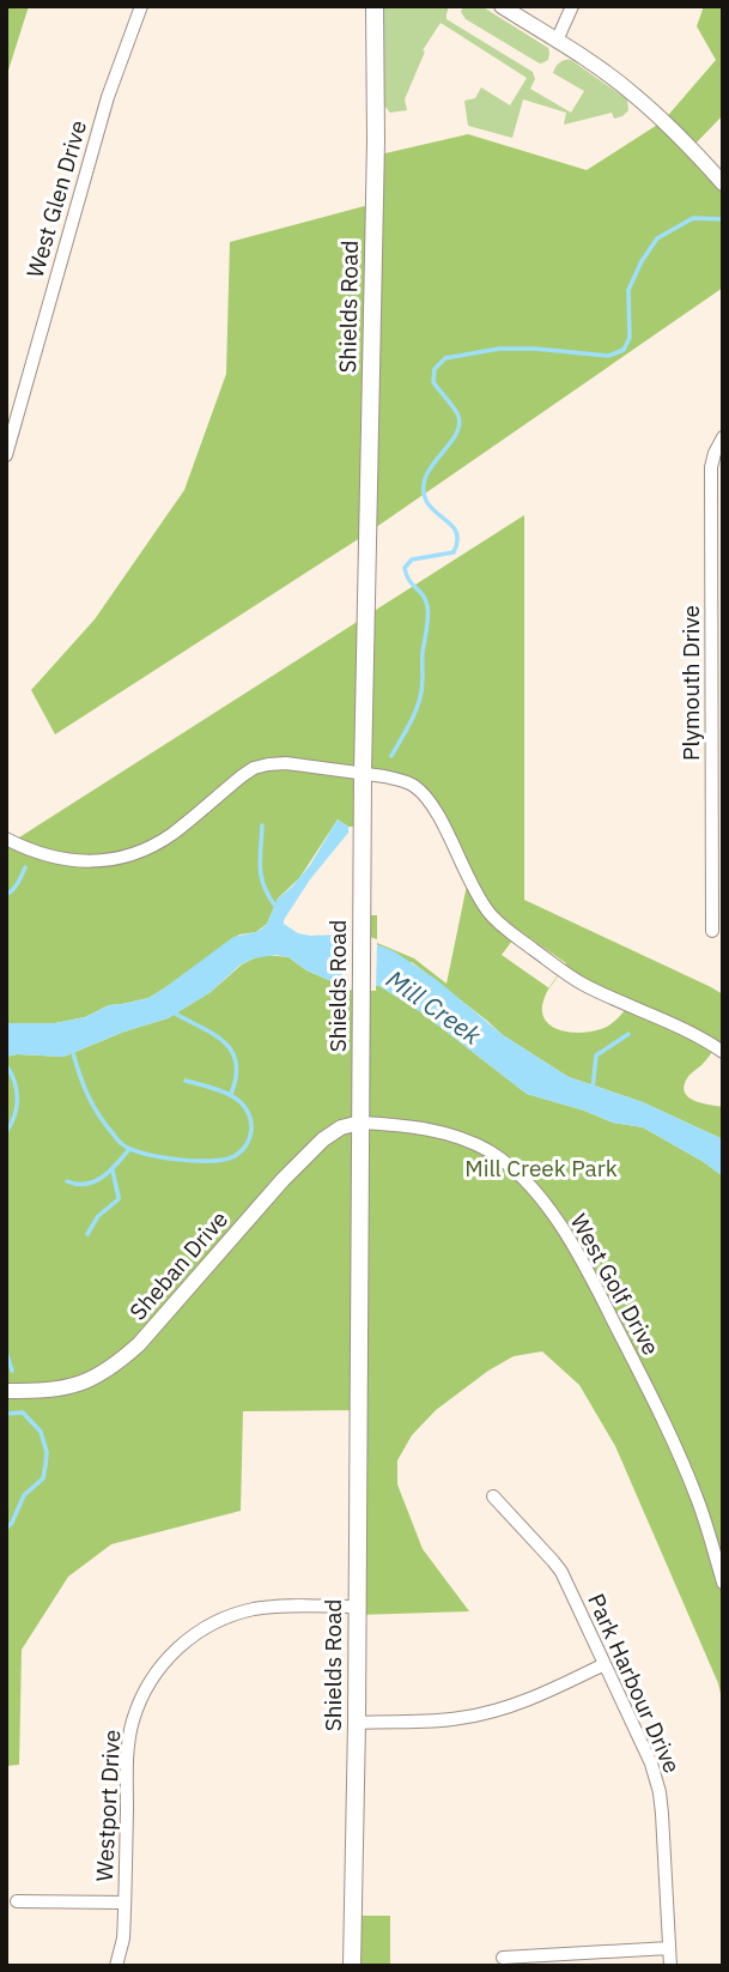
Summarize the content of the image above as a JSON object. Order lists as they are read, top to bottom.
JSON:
{
  "streets": {
    "main road": ["Shields Road"],
    "street": [
      "West Glen Drive",
      "Plymouth Drive",
      "Sheban Drive",
      "West Golf Drive",
      "Park Harbour Drive",
      "Westport Drive"
    ]
  },
  "crossings": [
    ["Shields Road", "Sheban Drive"],
    ["Shields Road", "West Golf Drive"],
    ["Shields Road", "Westport Drive"],
    ["Sheban Drive", "West Golf Drive"]
  ],
  "water": ["Mill Creek"],
  "parks": ["Mill Creek Park"]
}
